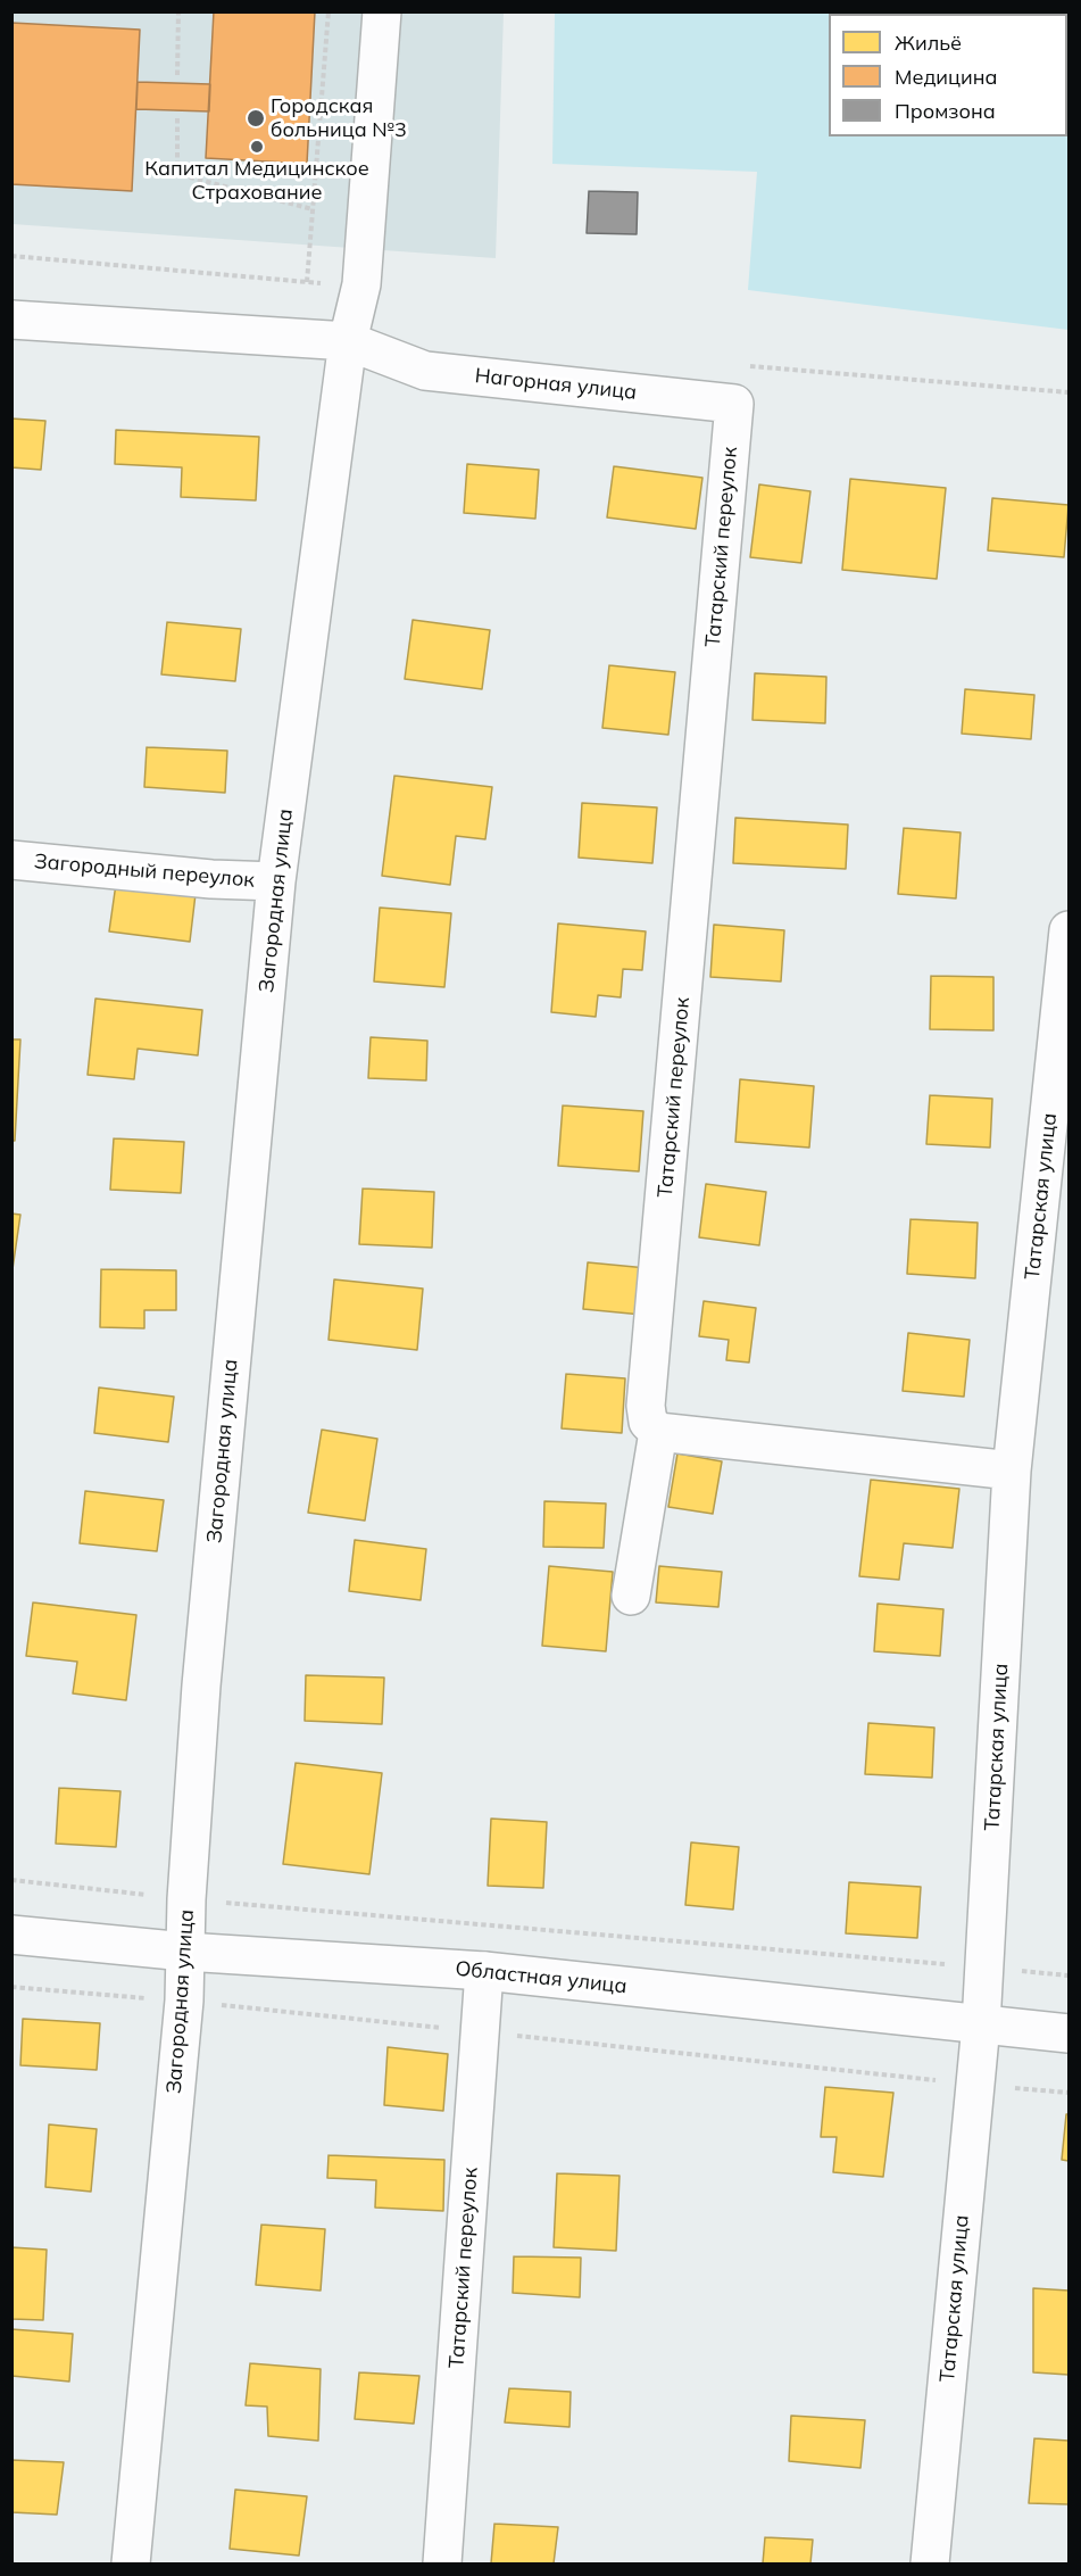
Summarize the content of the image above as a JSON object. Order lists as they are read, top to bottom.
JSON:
{
  "streets": {
    "street": [
      "Нагорная улица",
      "Татарский переулок",
      "Загородный переулок",
      "Загородная улица",
      "Татарская улица",
      "Областная улица"
    ]
  },
  "crossings": [
    ["Нагорная улица", "Татарский переулок"],
    ["Нагорная улица", "Загородная улица"],
    ["Татарский переулок", "Областная улица"],
    ["Загородный переулок", "Загородная улица"],
    ["Загородная улица", "Областная улица"],
    ["Татарская улица", "Областная улица"]
  ],
  "places": ["Городская больница №3", "Капитал Медицинское Страхование"],
  "legend": ["Жильё", "Медицина", "Промзона"]
}
